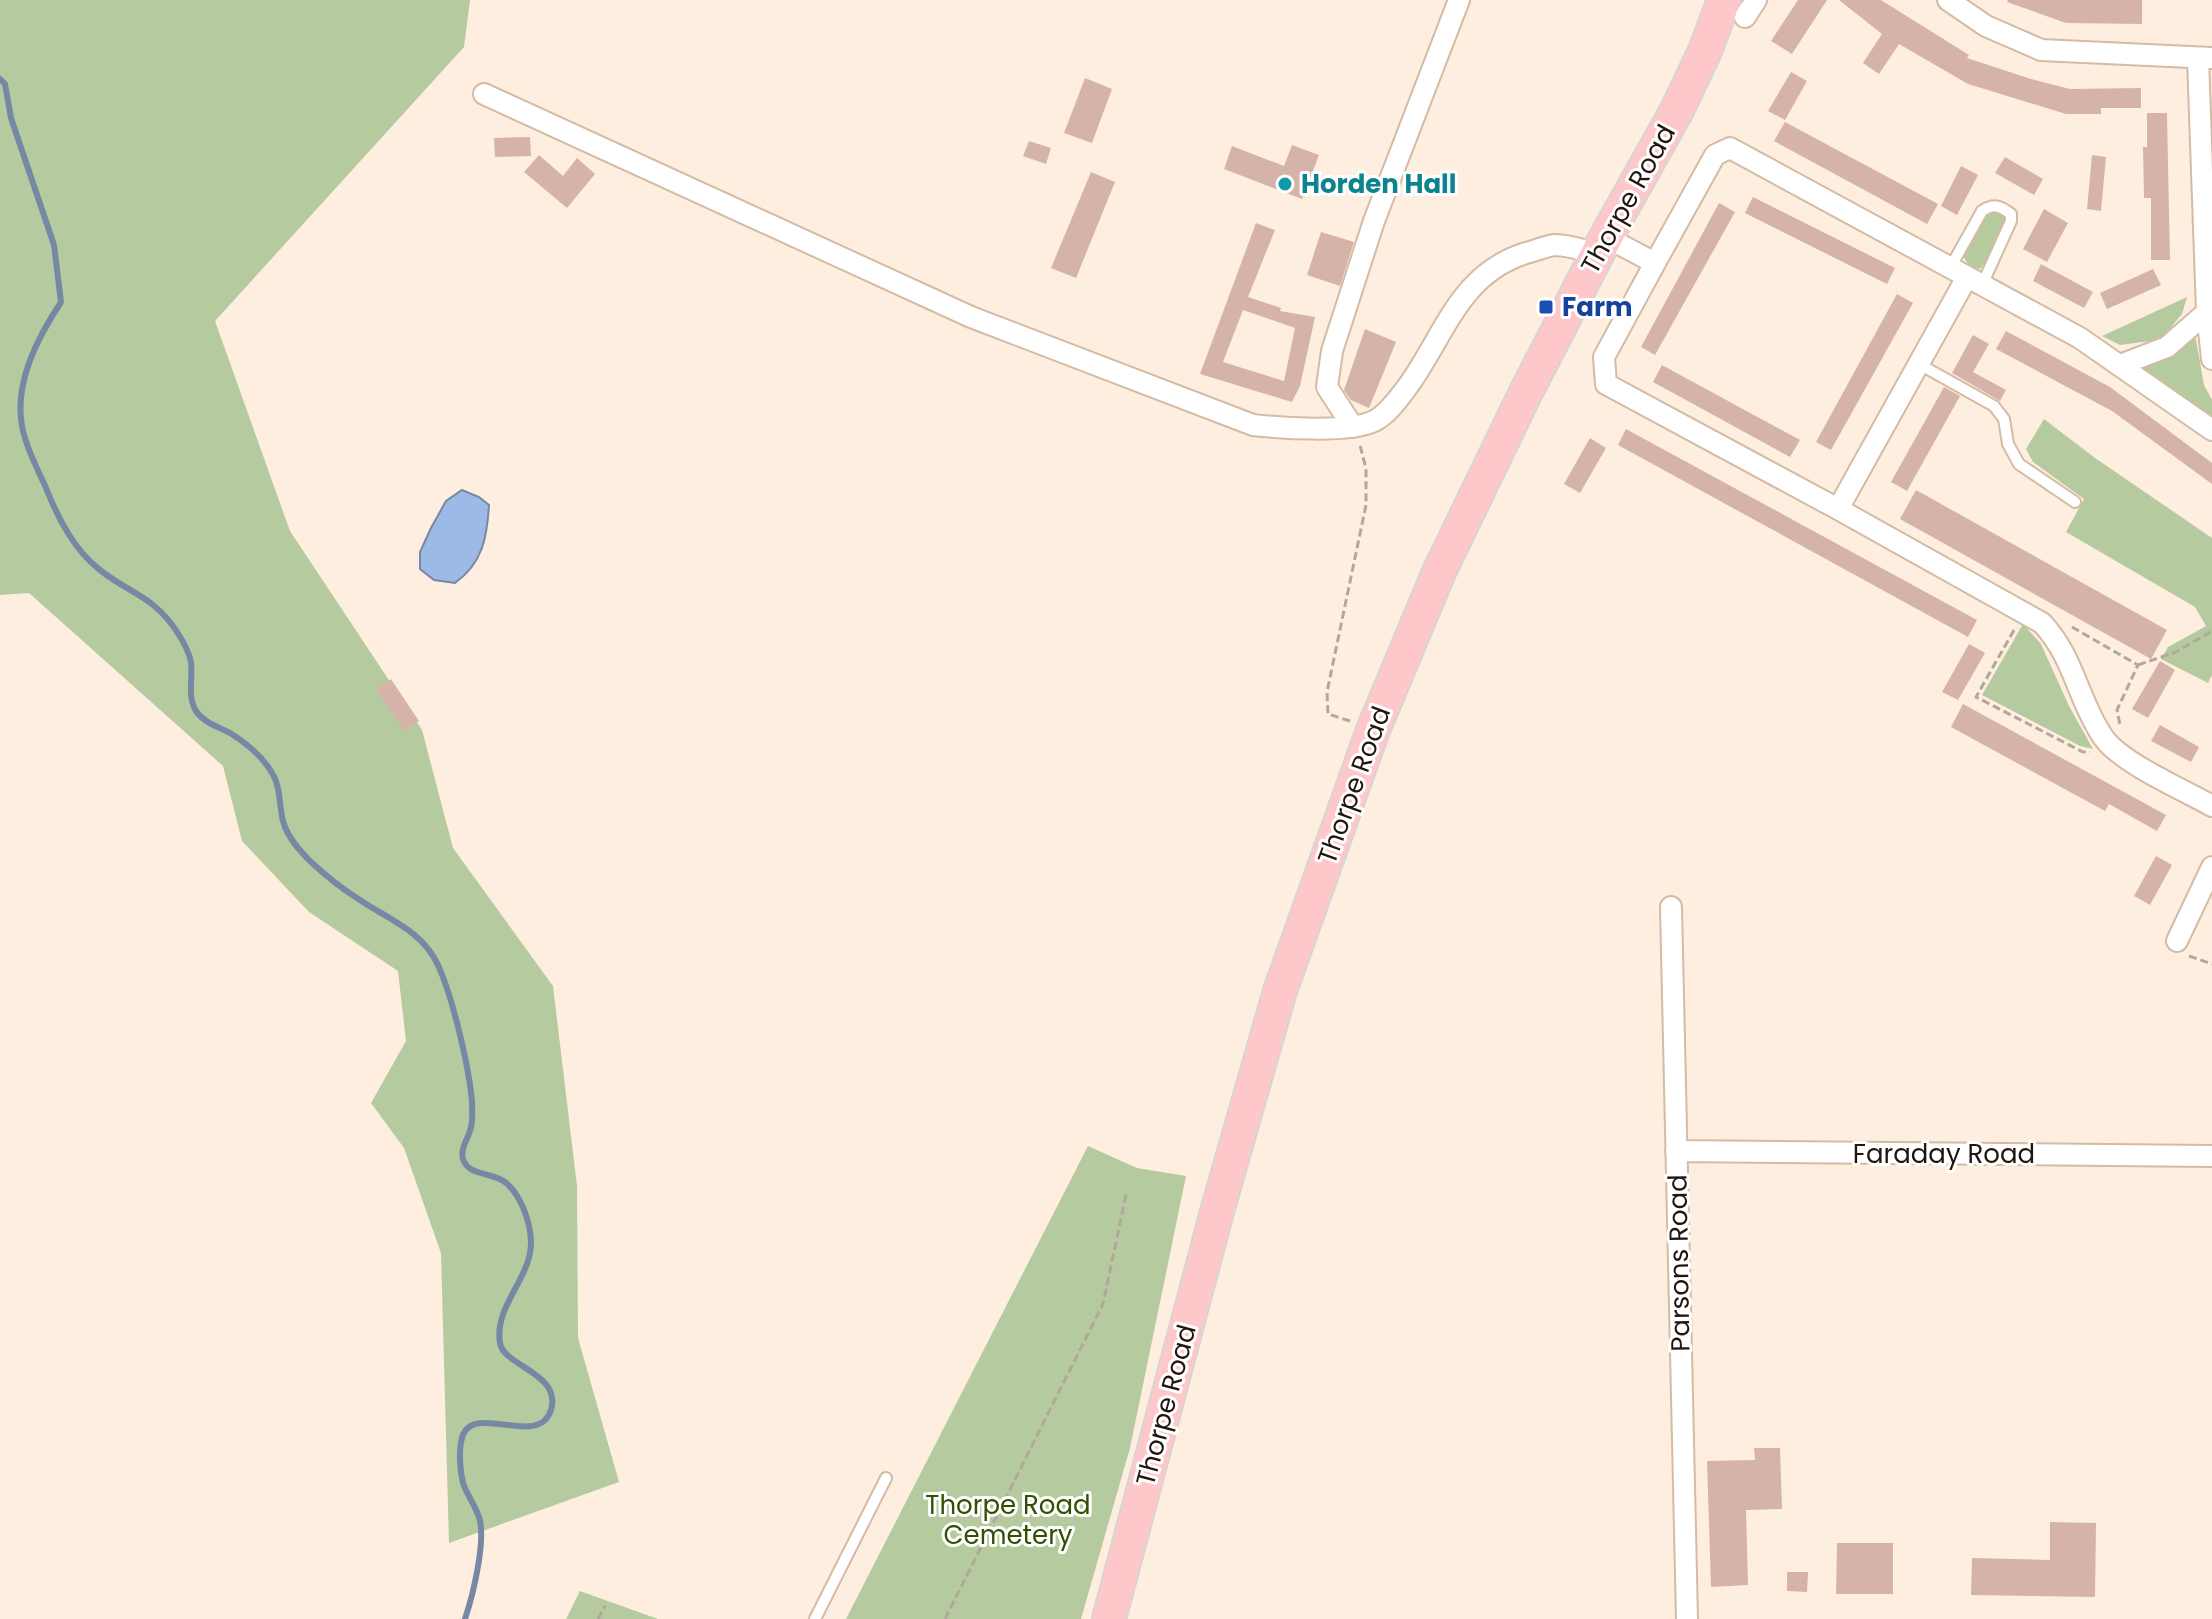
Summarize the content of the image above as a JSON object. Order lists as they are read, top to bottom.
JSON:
{
  "streets": {
    "main road": ["Thorpe Road"],
    "street": ["Faraday Road", "Parsons Road"]
  },
  "crossings": [
    ["Faraday Road", "Parsons Road"]
  ],
  "parks": ["Thorpe Road Cemetery"],
  "places": {
    "other": ["Horden Hall"],
    "transit": ["Farm"]
  }
}
